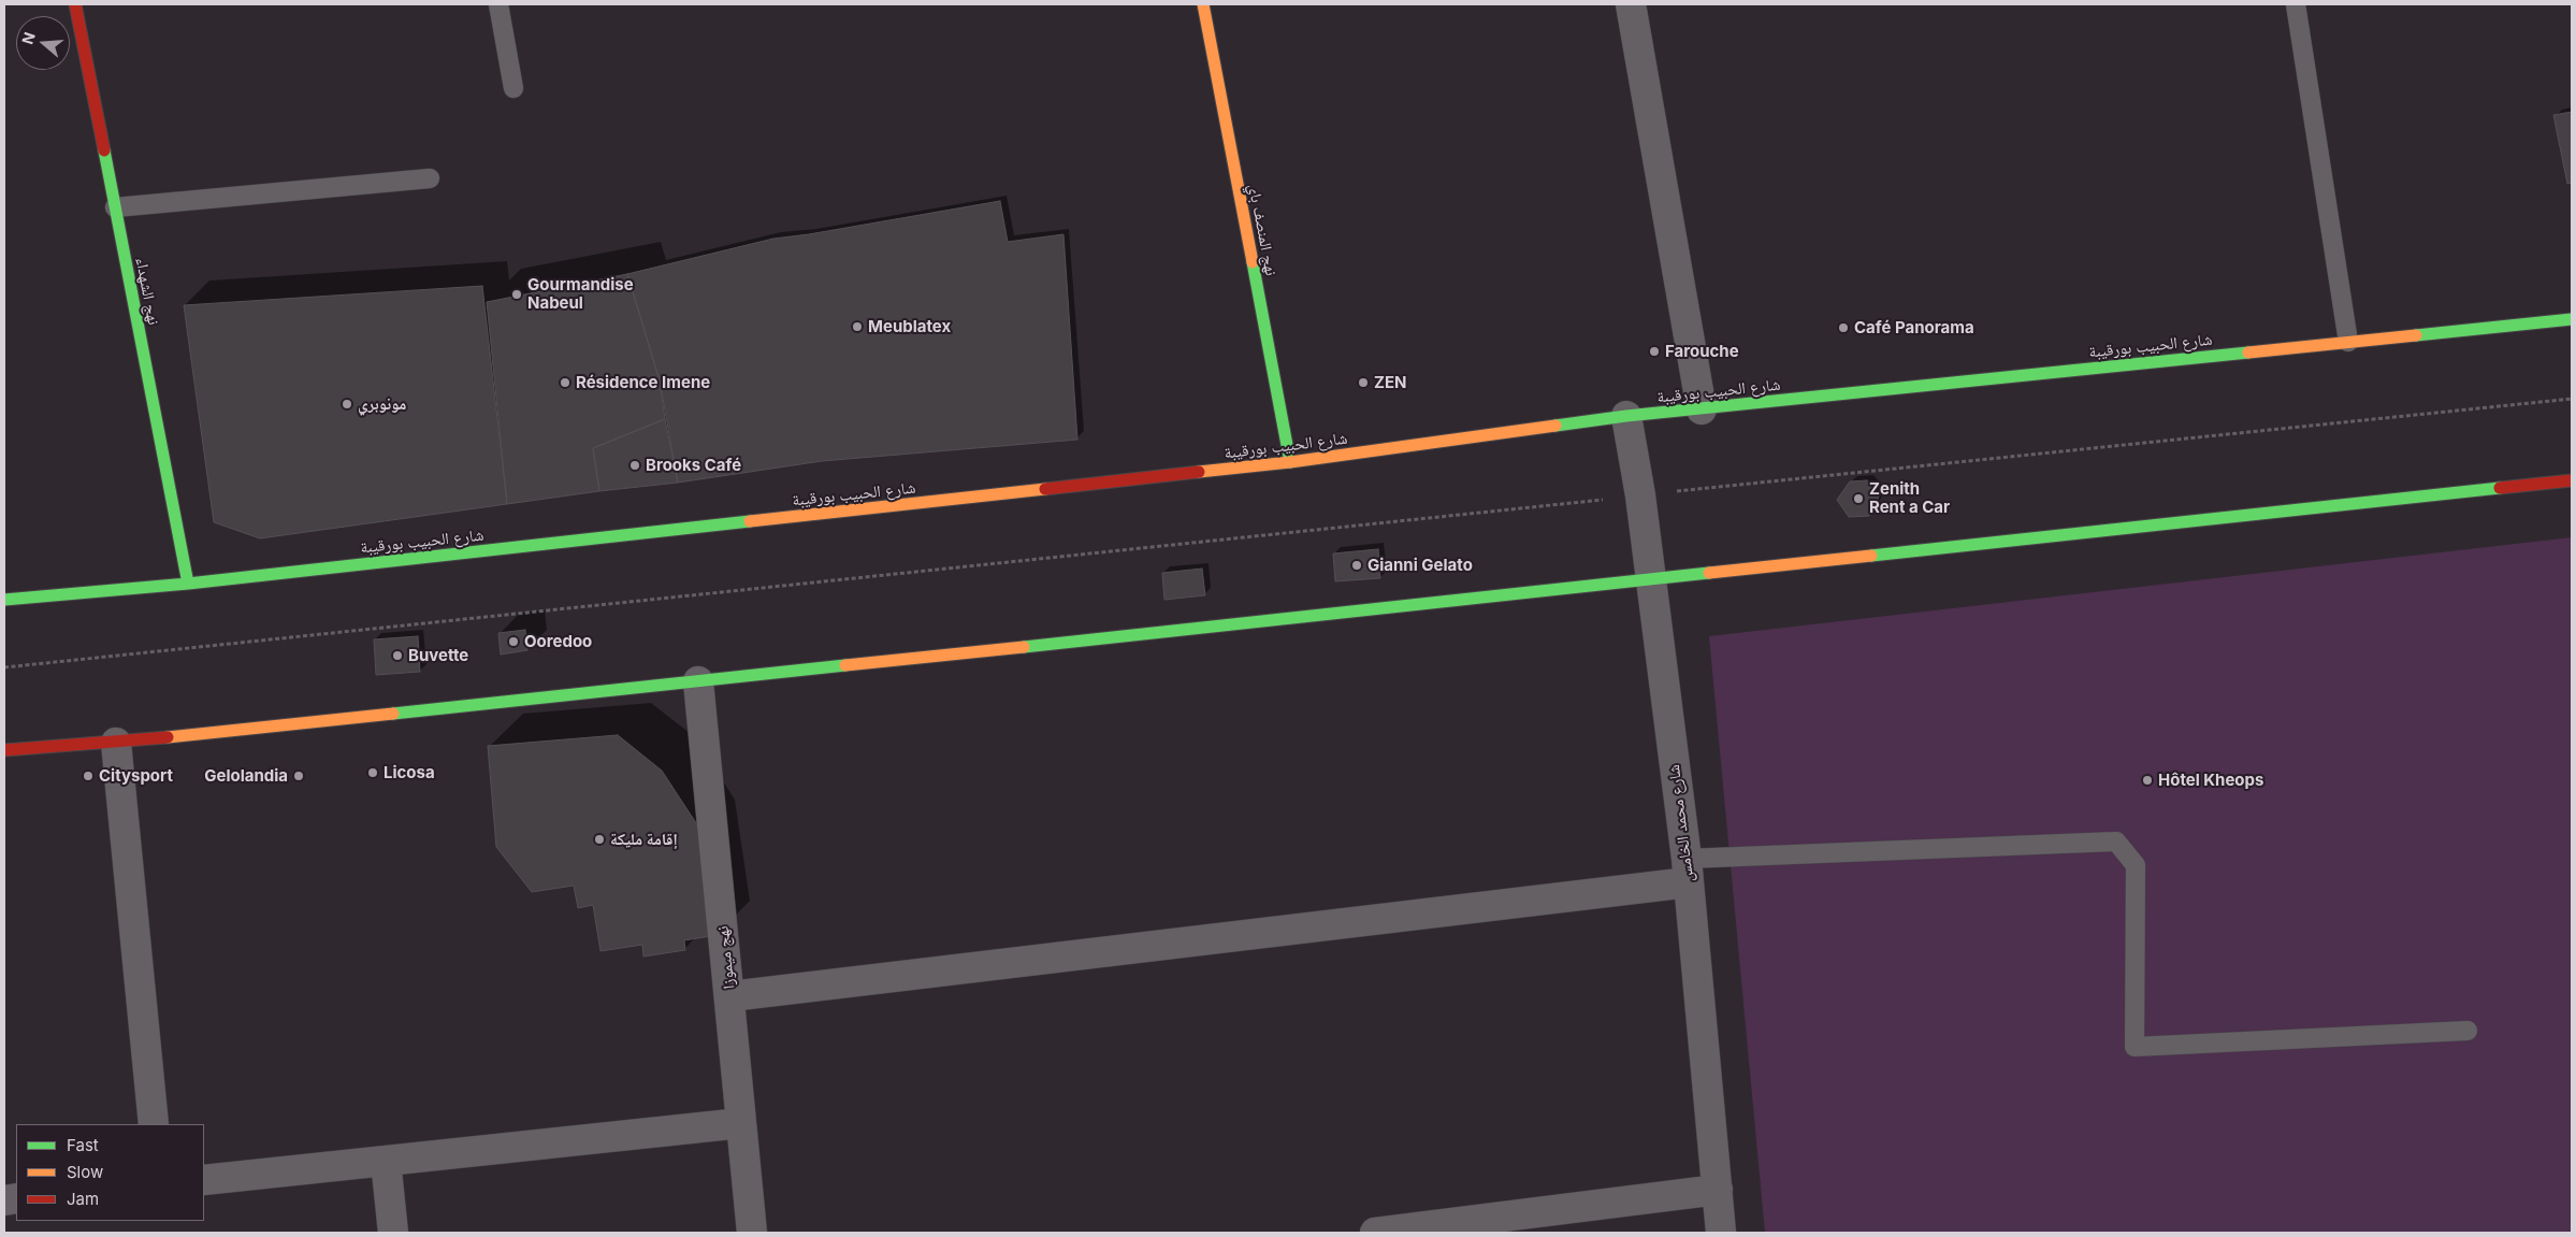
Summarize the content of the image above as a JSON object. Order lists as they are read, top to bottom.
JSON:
{
  "streets": {
    "street": [
      "نهج المنصف باي",
      "نهج الشهداء",
      "شارع الحبيب بورقيبة",
      "شارع محمد الخامس",
      "نهج ميموزا"
    ]
  },
  "crossings": [
    ["نهج المنصف باي", "شارع الحبيب بورقيبة"],
    ["نهج الشهداء", "شارع الحبيب بورقيبة"],
    ["شارع الحبيب بورقيبة", "شارع محمد الخامس"]
  ],
  "places": [
    "Gourmandise Nabeul",
    "Meublatex",
    "Café Panorama",
    "Farouche",
    "Résidence Imene",
    "ZEN",
    "مونوبري",
    "Brooks Café",
    "Zenith Rent a Car",
    "Gianni Gelato",
    "Ooredoo",
    "Buvette",
    "Licosa",
    "Citysport",
    "Gelolandia",
    "Hôtel Kheops",
    "إقامة مليكة"
  ],
  "legend": ["Fast", "Slow", "Jam"],
  "north": "left"
}
